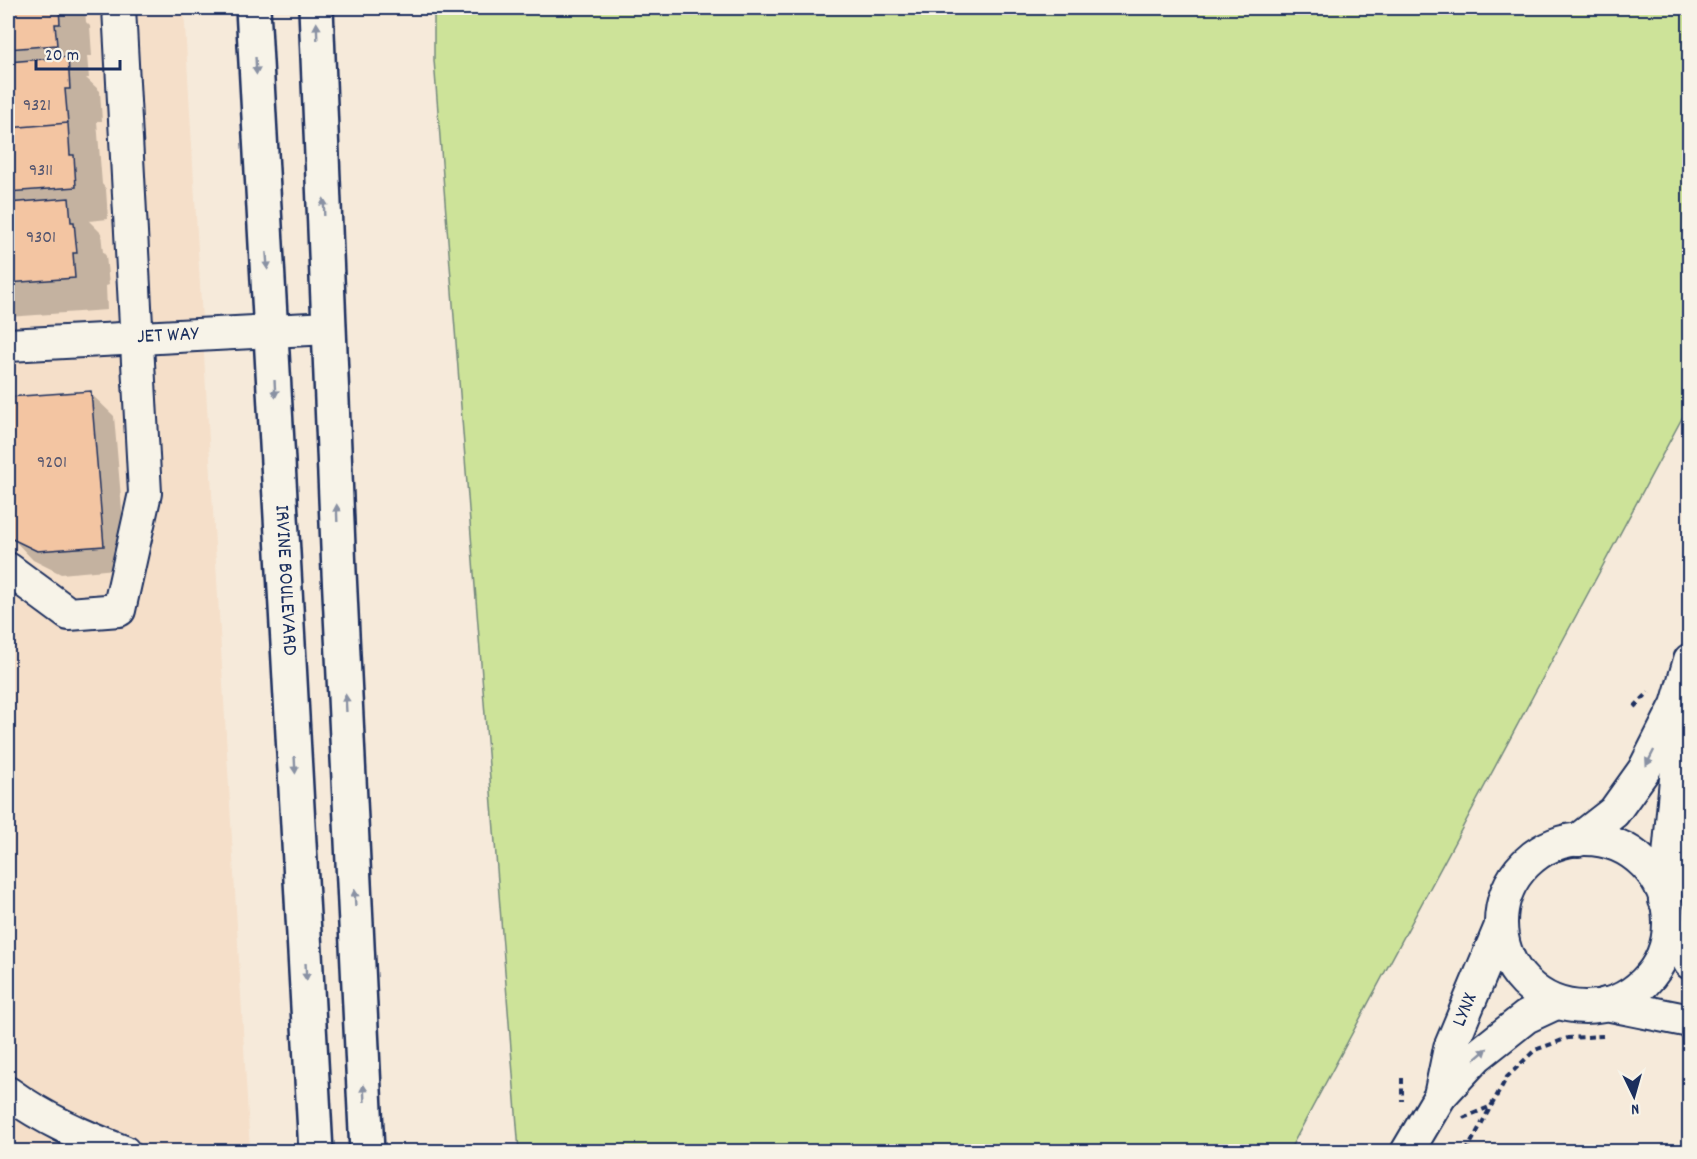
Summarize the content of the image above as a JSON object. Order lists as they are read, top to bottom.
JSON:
{
  "streets": {
    "main road": ["IRVINE BOULEVARD"],
    "street": ["JET WAY", "LYNX"]
  },
  "crossings": [
    ["JET WAY", "IRVINE BOULEVARD"]
  ],
  "one_way": ["LYNX"],
  "house_numbers": [
    "9321",
    "9311",
    "9301",
    "9201"
  ],
  "scale_bar": "20 m",
  "north": "bottom"
}
